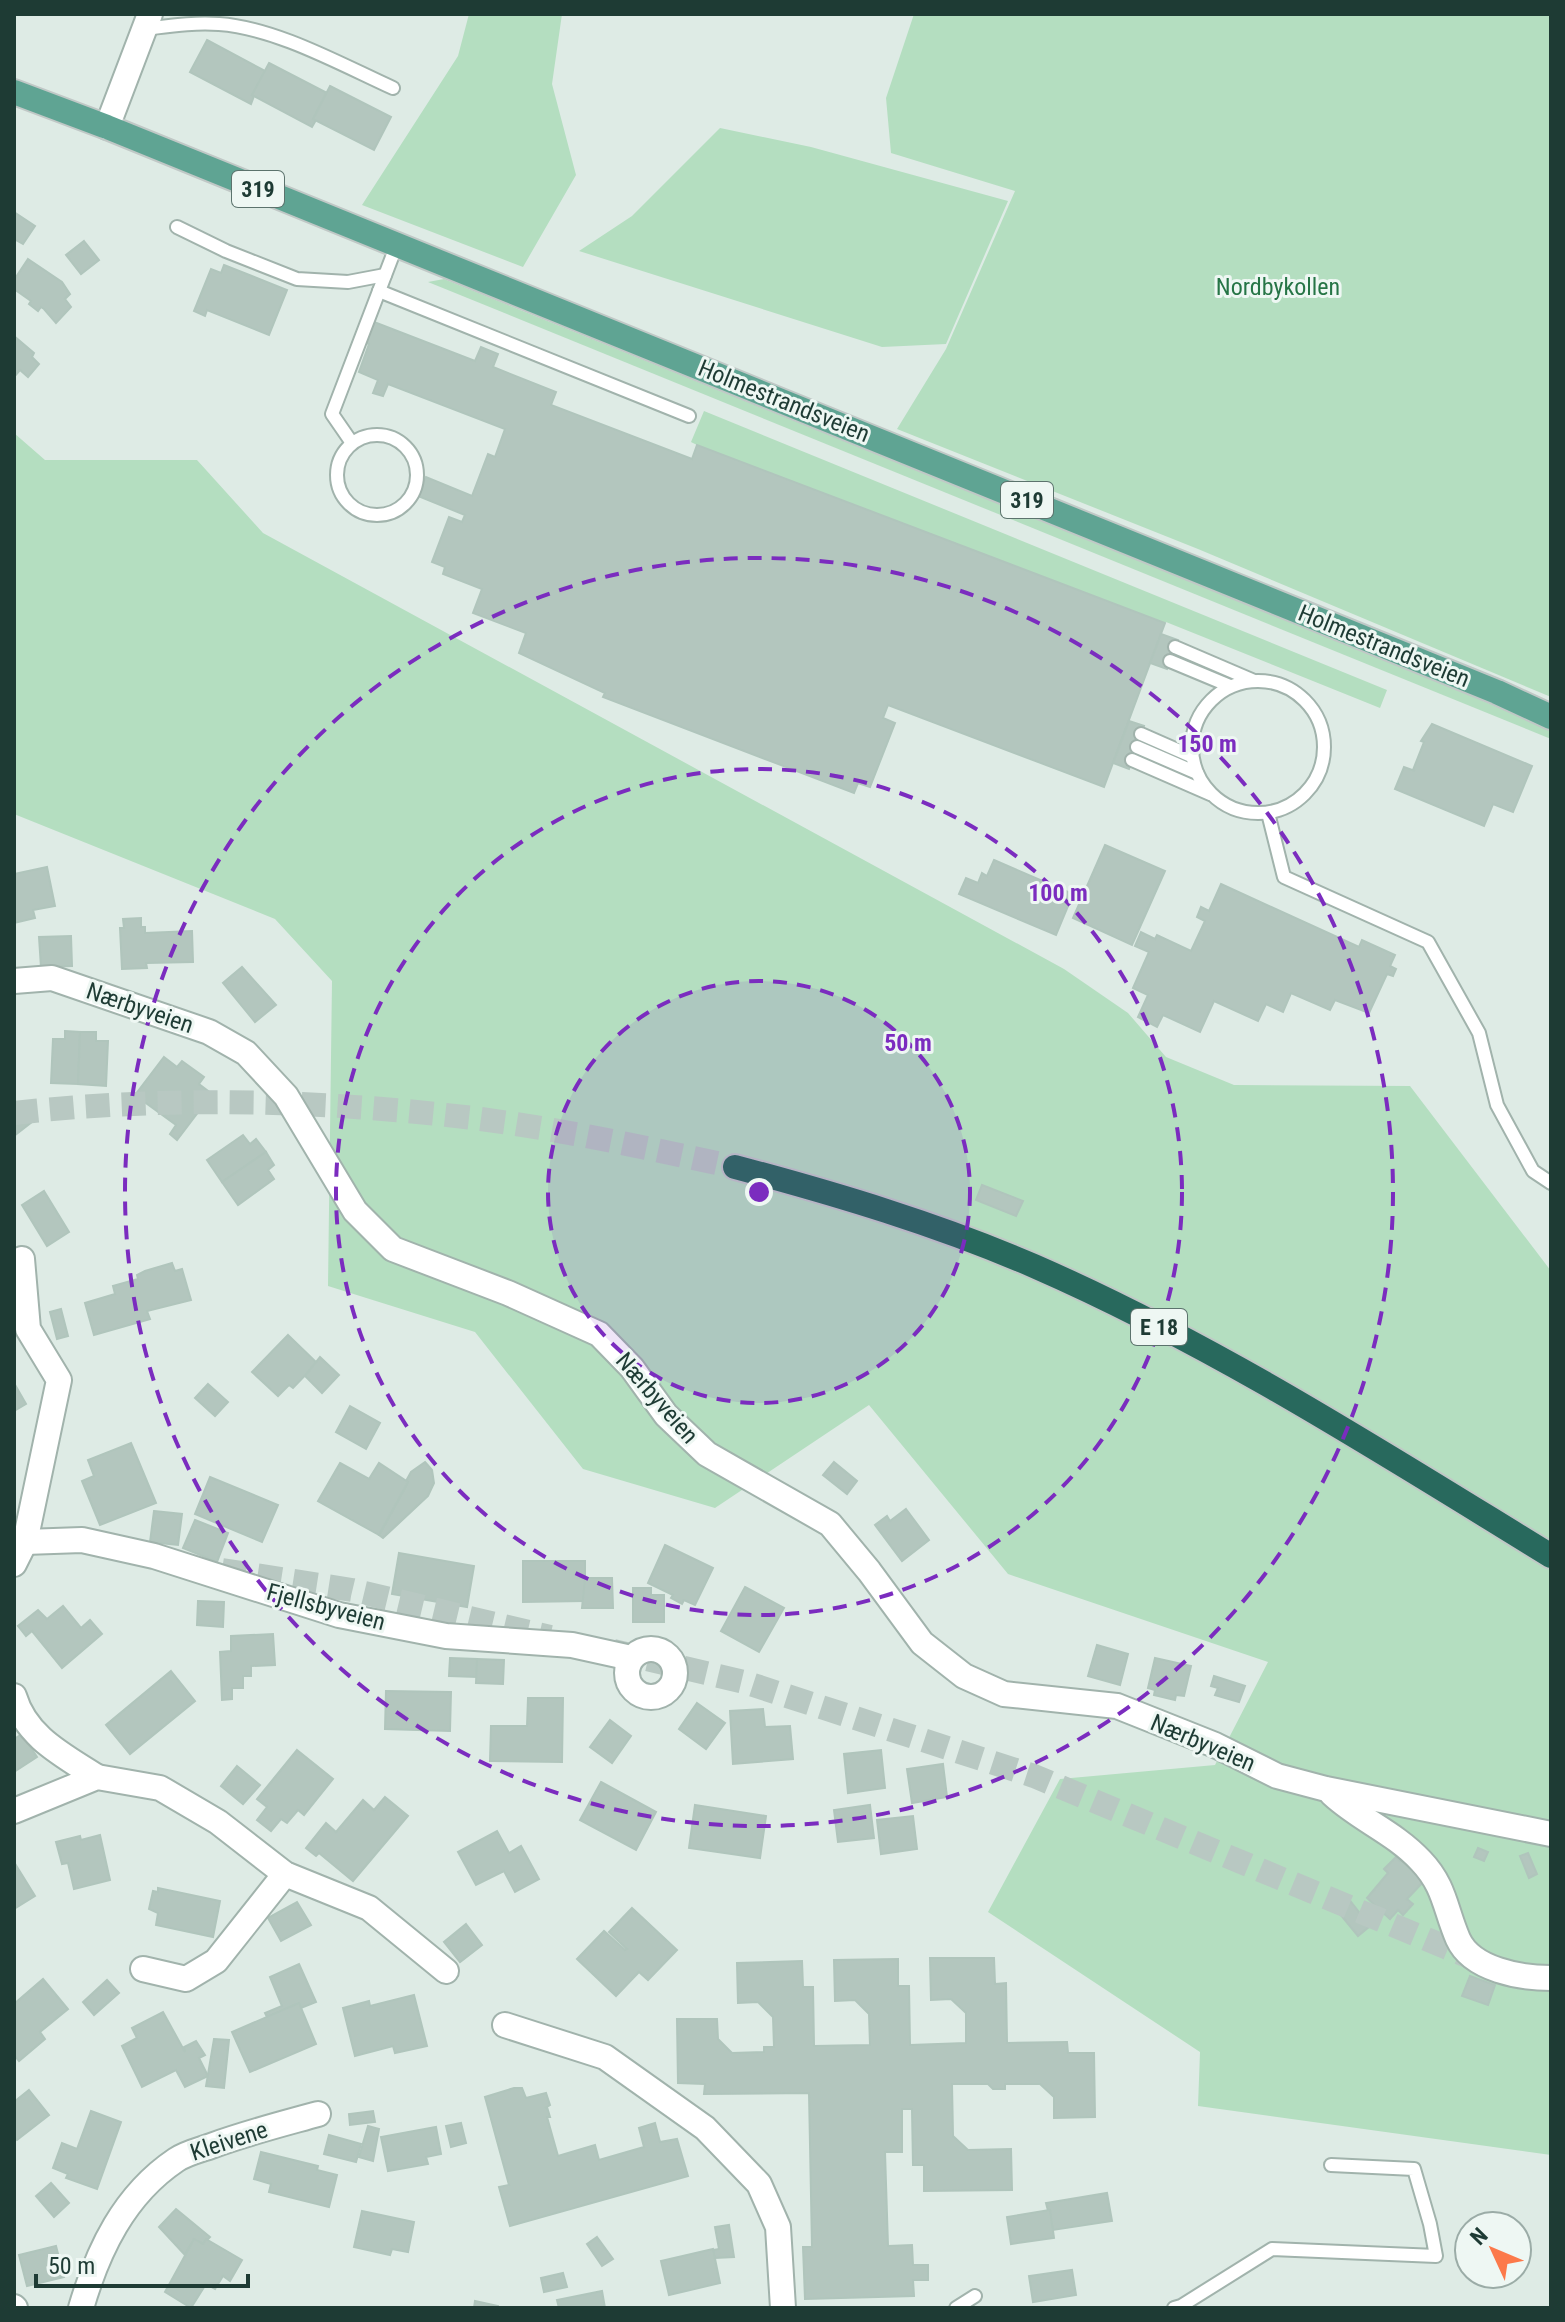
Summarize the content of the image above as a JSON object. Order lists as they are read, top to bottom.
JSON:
{
  "streets": {
    "highway": ["E 18"],
    "main road": ["319", "Holmestrandsveien"],
    "street": ["Nærbyveien", "Fjellsbyveien", "Kleivene"]
  },
  "parks": ["Nordbykollen"],
  "scale_bar": "50 m",
  "north": "top left",
  "rings": ["150 m", "100 m", "50 m"]
}
